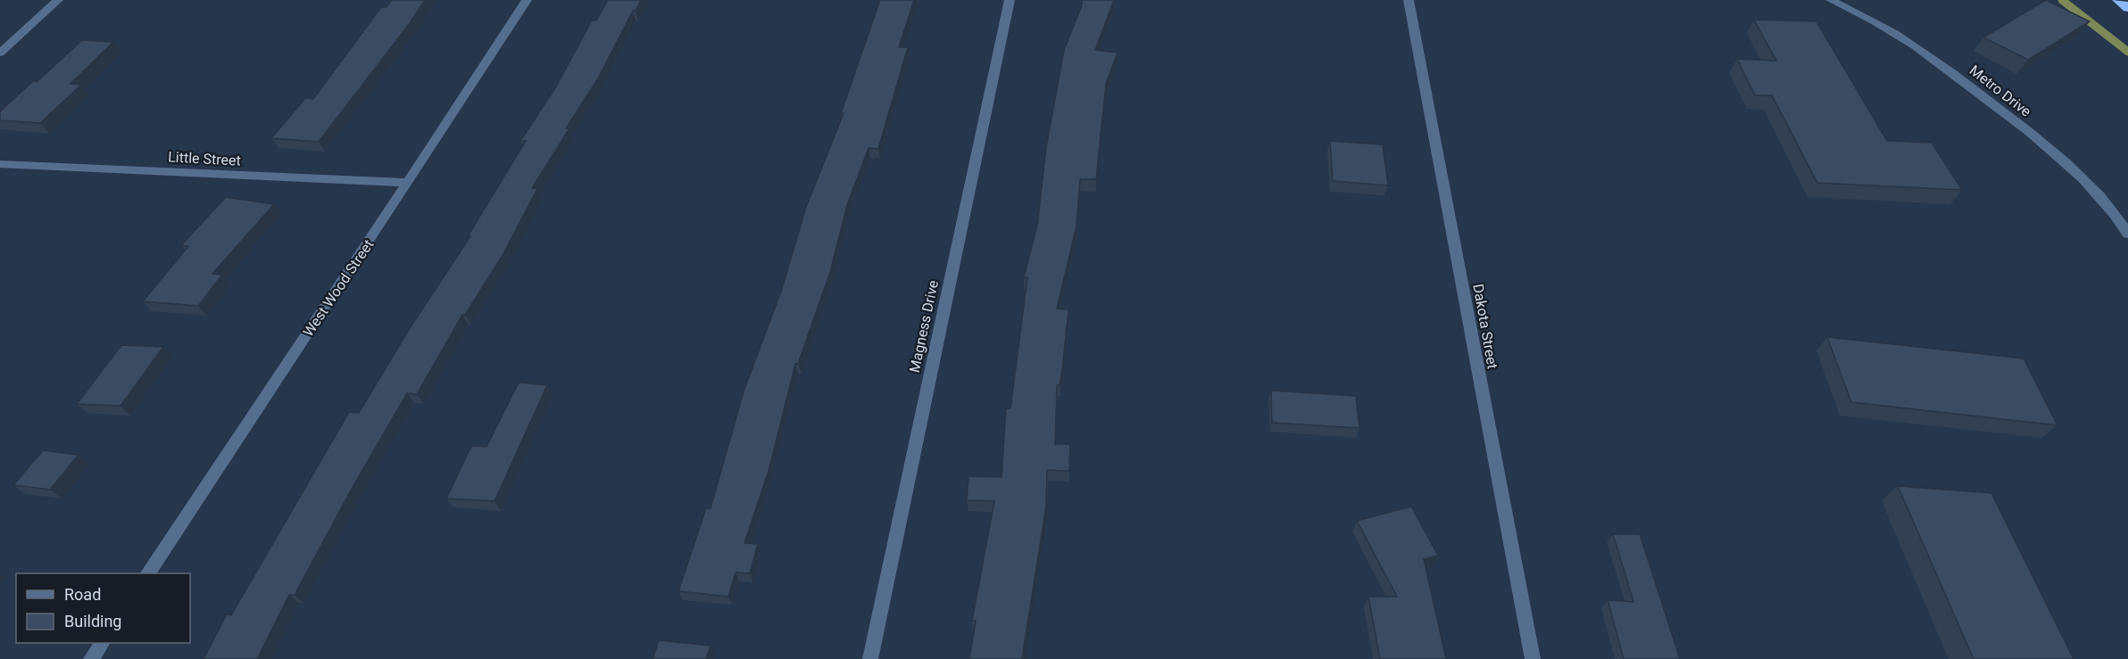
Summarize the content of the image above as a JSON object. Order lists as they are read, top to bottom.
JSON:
{
  "streets": {
    "street": [
      "Metro Drive",
      "Little Street",
      "West Wood Street",
      "Magness Drive",
      "Dakota Street"
    ]
  },
  "crossings": [
    ["Little Street", "West Wood Street"]
  ],
  "legend": ["Road", "Building"]
}
